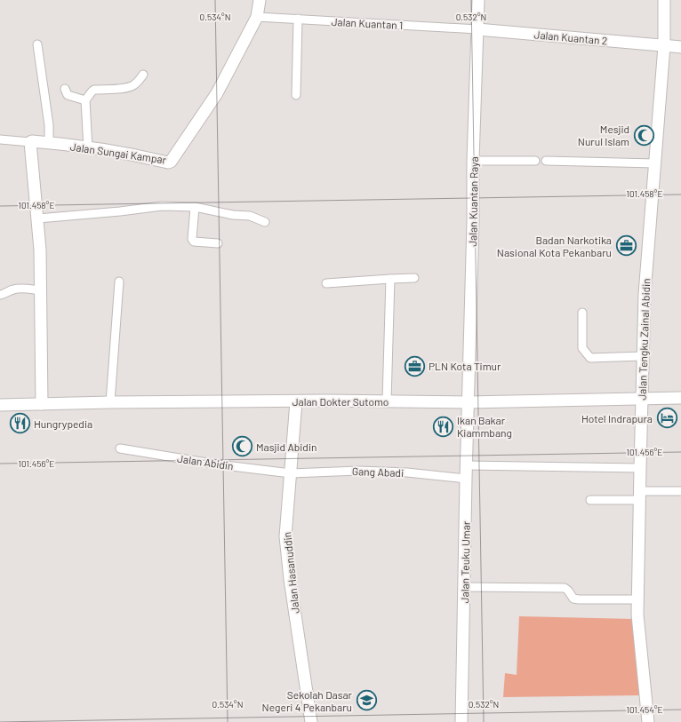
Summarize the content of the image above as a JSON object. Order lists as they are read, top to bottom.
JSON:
{
  "streets": {
    "street": [
      "Jalan Kuantan 1",
      "Jalan Kuantan 2",
      "Jalan Sungai Kampar",
      "Jalan Kuantan Raya",
      "Jalan Tengku Zainal Abidin",
      "Jalan Dokter Sutomo",
      "Jalan Abidin",
      "Gang Abadi",
      "Jalan Teuku Umar",
      "Jalan Hasanuddin"
    ]
  },
  "crossings": [
    ["Jalan Kuantan 1", "Jalan Kuantan 2"],
    ["Jalan Kuantan 1", "Jalan Sungai Kampar"],
    ["Jalan Kuantan 1", "Jalan Kuantan Raya"],
    ["Jalan Kuantan 2", "Jalan Kuantan Raya"],
    ["Jalan Kuantan 2", "Jalan Tengku Zainal Abidin"],
    ["Jalan Kuantan Raya", "Jalan Dokter Sutomo"],
    ["Jalan Kuantan Raya", "Jalan Teuku Umar"],
    ["Jalan Tengku Zainal Abidin", "Jalan Dokter Sutomo"],
    ["Jalan Dokter Sutomo", "Jalan Teuku Umar"],
    ["Jalan Dokter Sutomo", "Jalan Hasanuddin"],
    ["Jalan Abidin", "Gang Abadi"],
    ["Jalan Abidin", "Jalan Hasanuddin"],
    ["Gang Abadi", "Jalan Teuku Umar"],
    ["Gang Abadi", "Jalan Hasanuddin"]
  ],
  "places": {
    "mosque": ["Mesjid Nurul Islam", "Masjid Abidin"],
    "office": ["Badan Narkotika Nasional Kota Pekanbaru", "PLN Kota Timur"],
    "hotel": ["Hotel Indrapura"],
    "restaurant": ["Hungrypedia", "Ikan Bakar Kiammbang"],
    "school or university": ["Sekolah Dasar Negeri 4 Pekanbaru"]
  },
  "coordinates": [
    "0.534°N",
    "0.532°N",
    "101.458°E",
    "101.456°E",
    "101.454°E"
  ]
}
